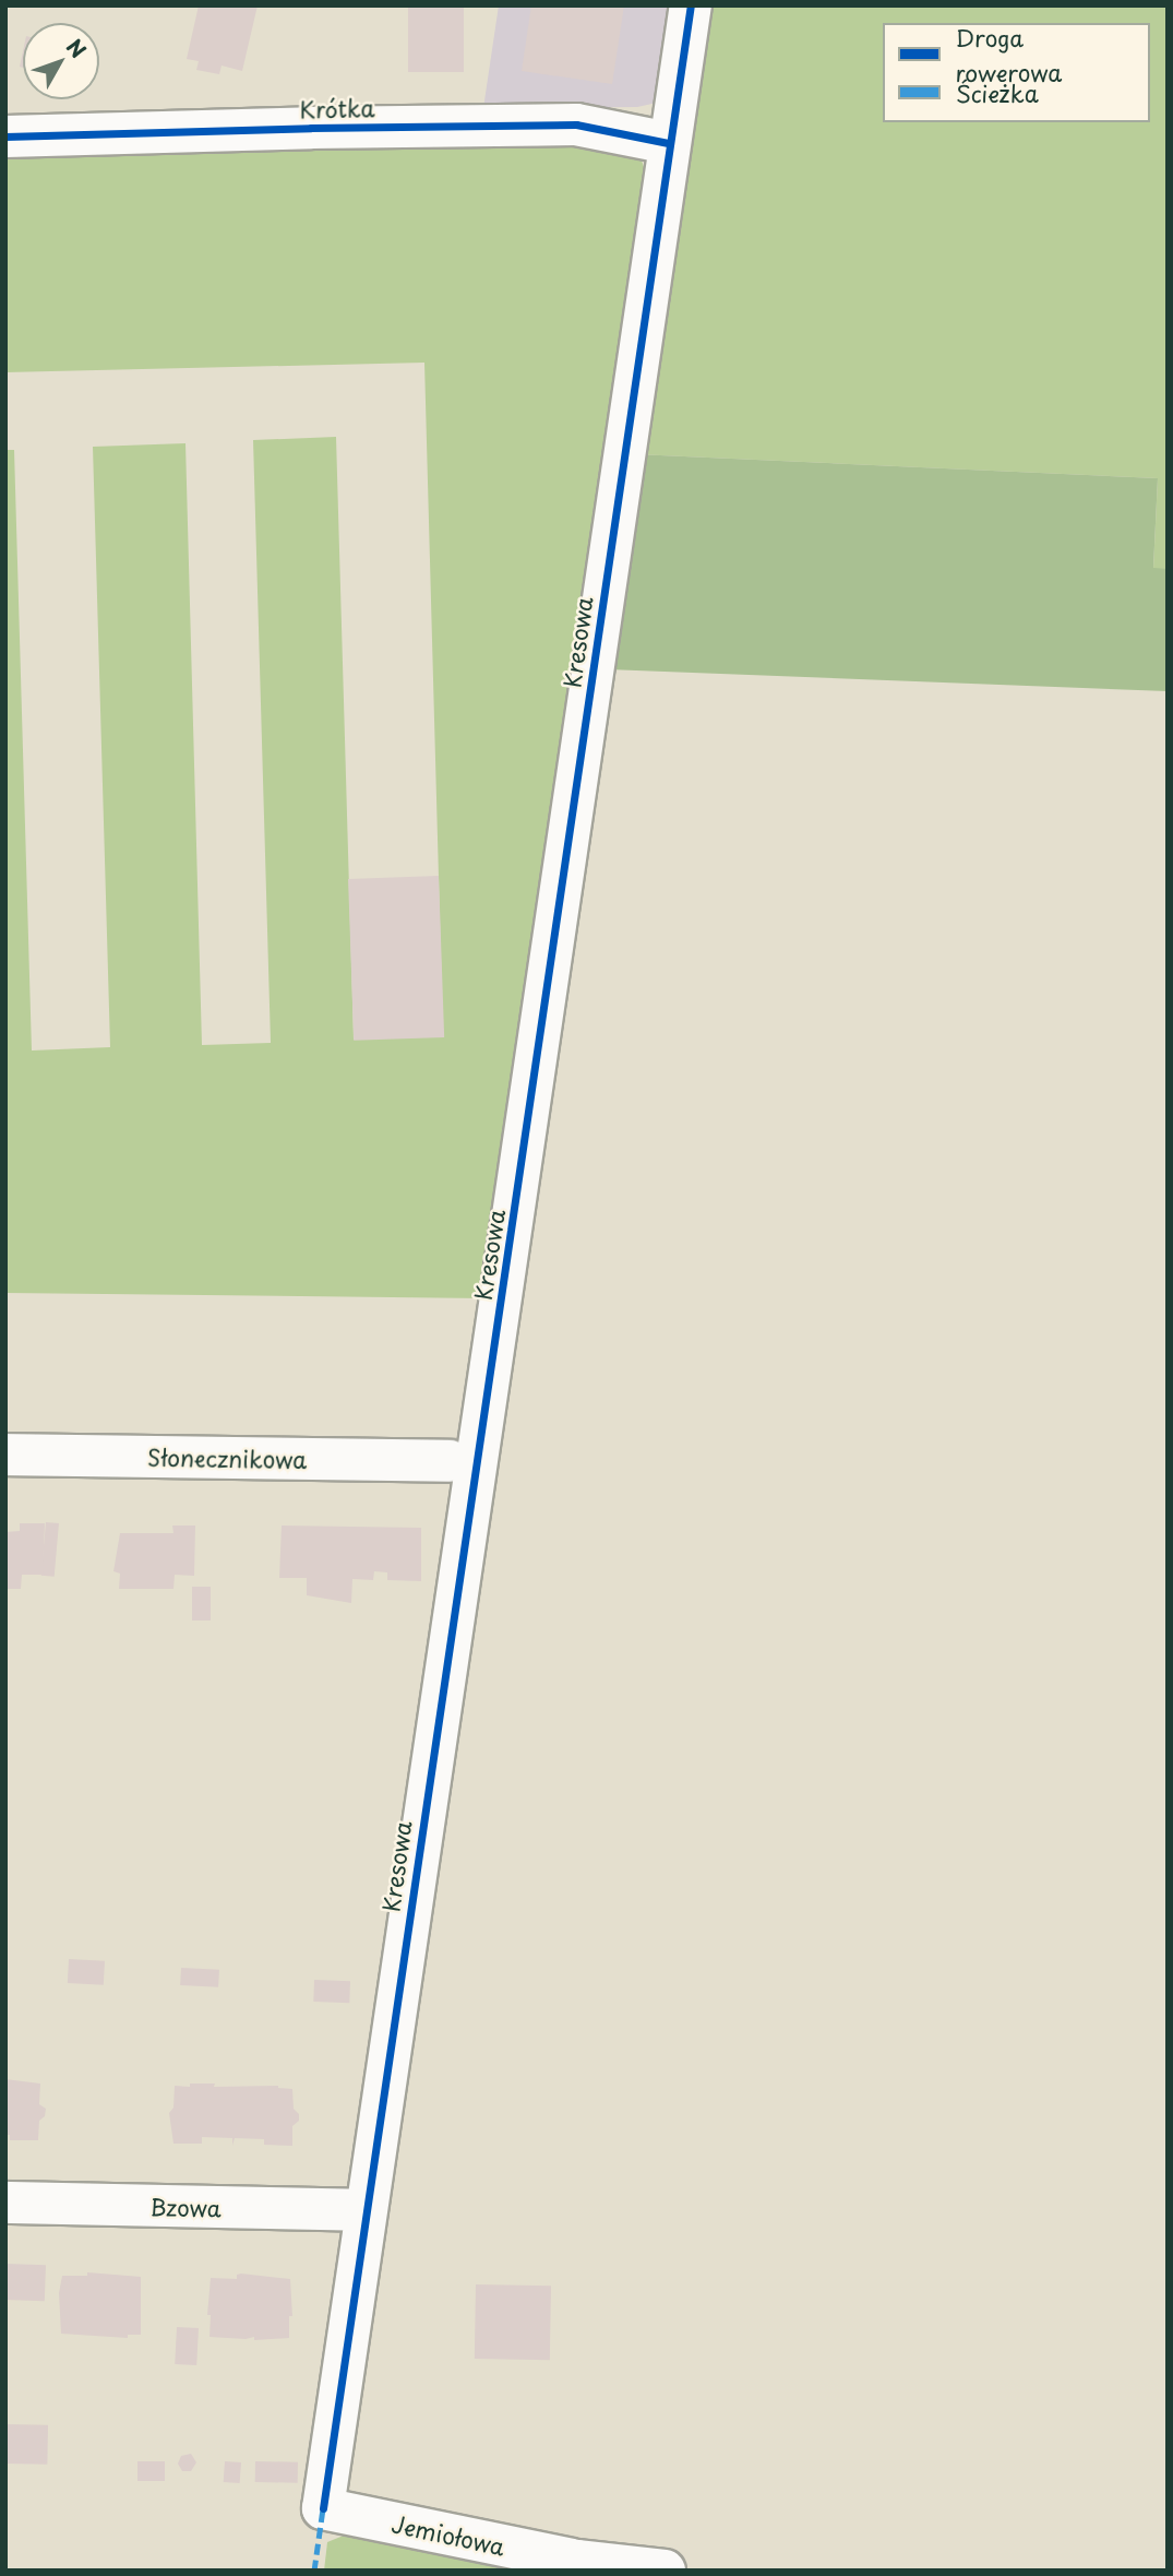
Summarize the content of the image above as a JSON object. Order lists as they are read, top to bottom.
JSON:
{
  "streets": {
    "street": [
      "Krótka",
      "Kresowa",
      "Słonecznikowa",
      "Bzowa",
      "Jemiołowa"
    ]
  },
  "crossings": [
    ["Krótka", "Kresowa"],
    ["Kresowa", "Bzowa"],
    ["Kresowa", "Jemiołowa"]
  ],
  "legend": ["Droga rowerowa", "Ścieżka"],
  "north": "top right"
}
